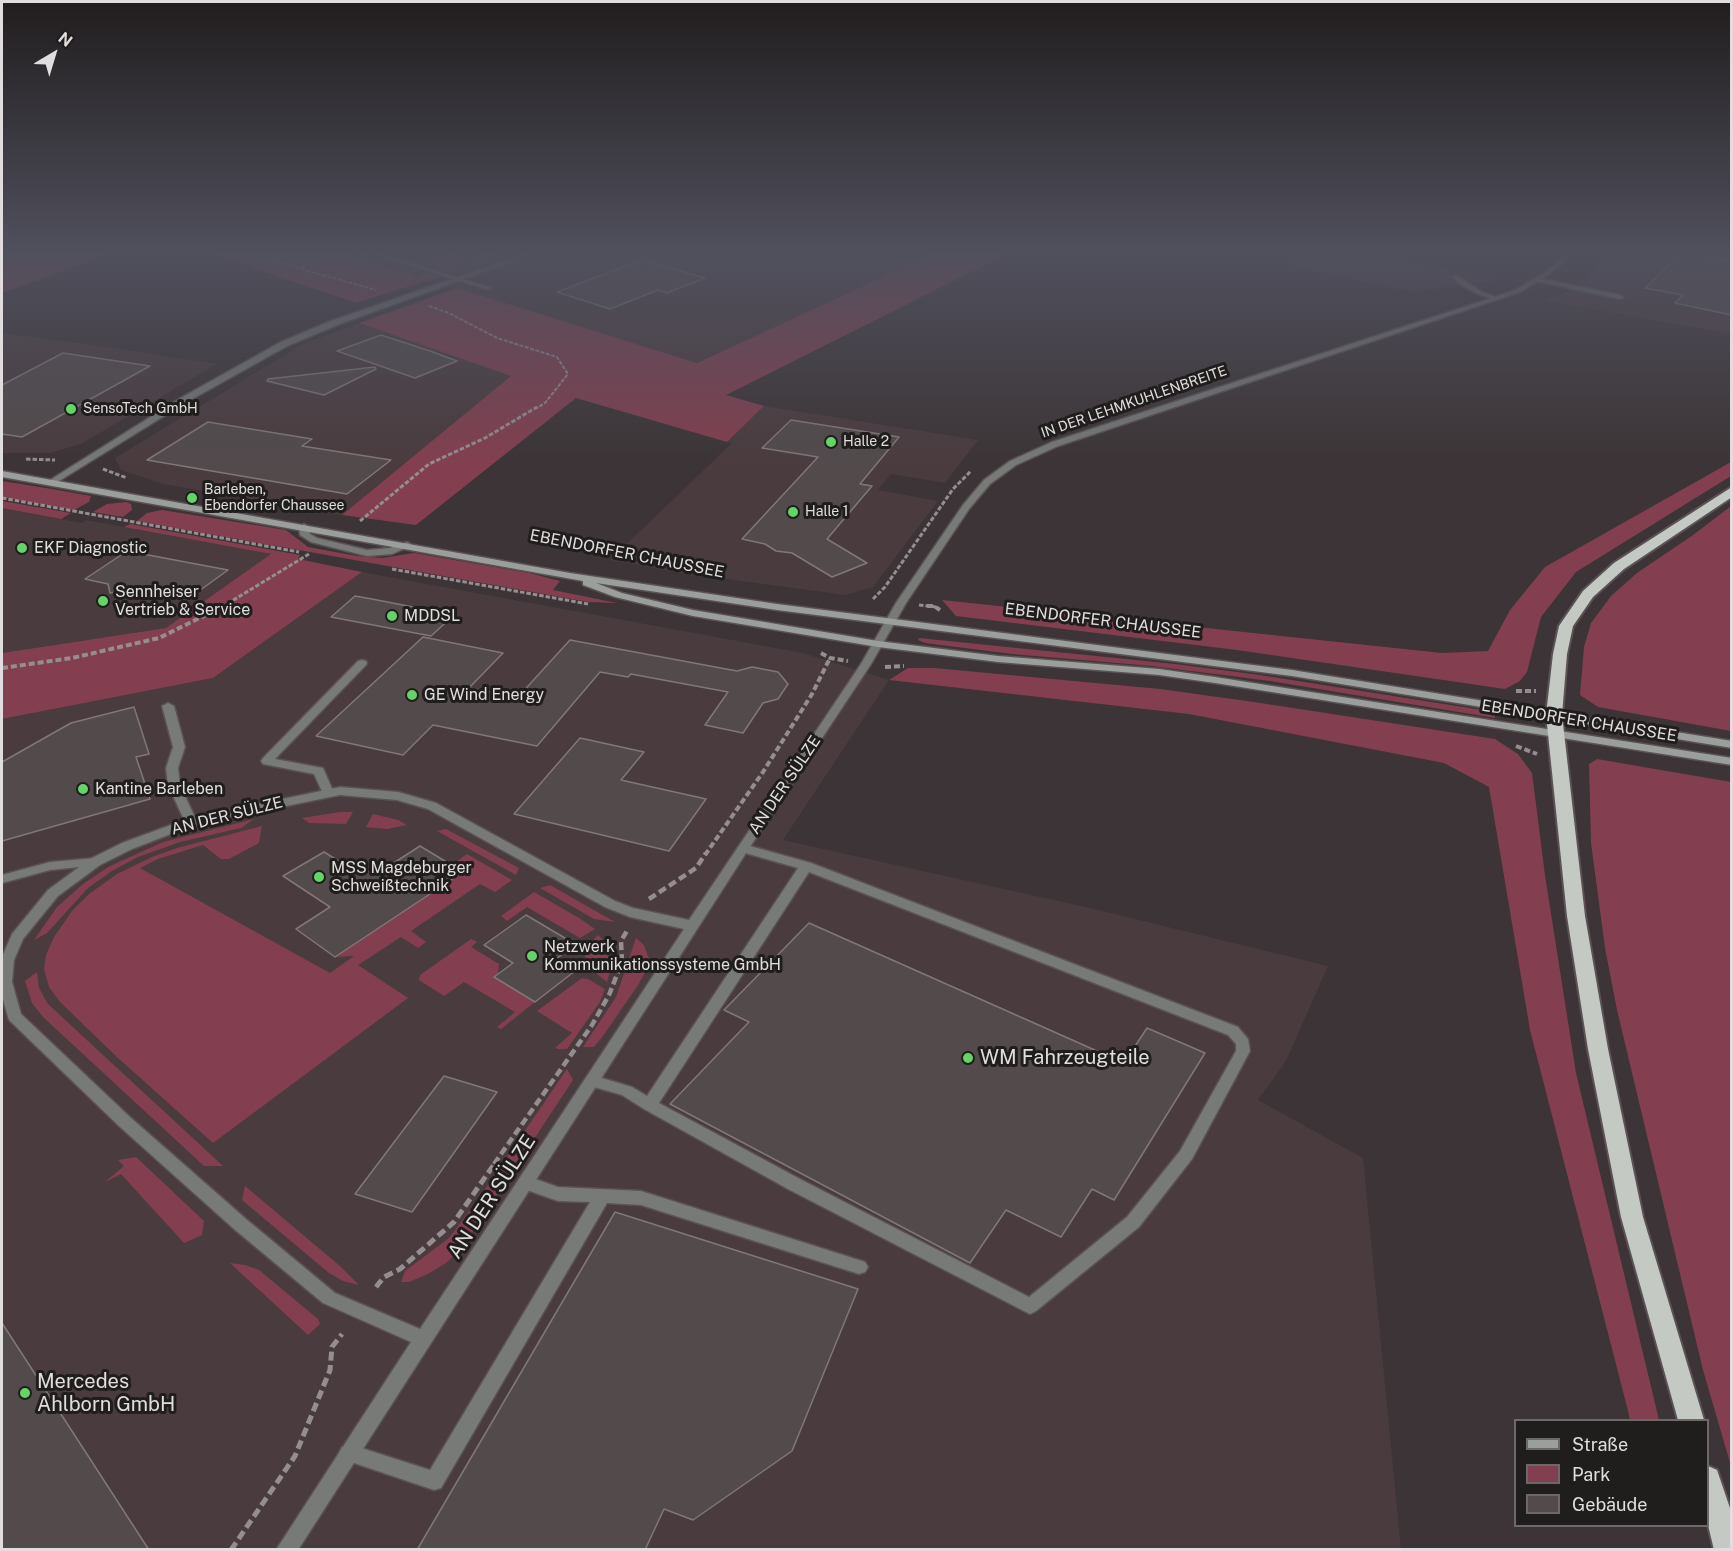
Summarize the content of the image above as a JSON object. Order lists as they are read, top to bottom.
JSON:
{
  "streets": {
    "main road": ["EBENDORFER CHAUSSEE"],
    "street": ["IN DER LEHMKUHLENBREITE", "AN DER SÜLZE"]
  },
  "crossings": [
    ["IN DER LEHMKUHLENBREITE", "EBENDORFER CHAUSSEE"],
    ["IN DER LEHMKUHLENBREITE", "AN DER SÜLZE"],
    ["EBENDORFER CHAUSSEE", "AN DER SÜLZE"]
  ],
  "places": [
    "SensoTech GmbH",
    "Halle 2",
    "Barleben, Ebendorfer Chaussee",
    "Halle 1",
    "EKF Diagnostic",
    "Sennheiser Vertrieb & Service",
    "MDDSL",
    "GE Wind Energy",
    "Kantine Barleben",
    "MSS Magdeburger Schweißtechnik",
    "Netzwerk Kommunikationssysteme GmbH",
    "WM Fahrzeugteile",
    "Mercedes Ahlborn GmbH"
  ],
  "legend": ["Straße", "Park", "Gebäude"],
  "north": "top right"
}
